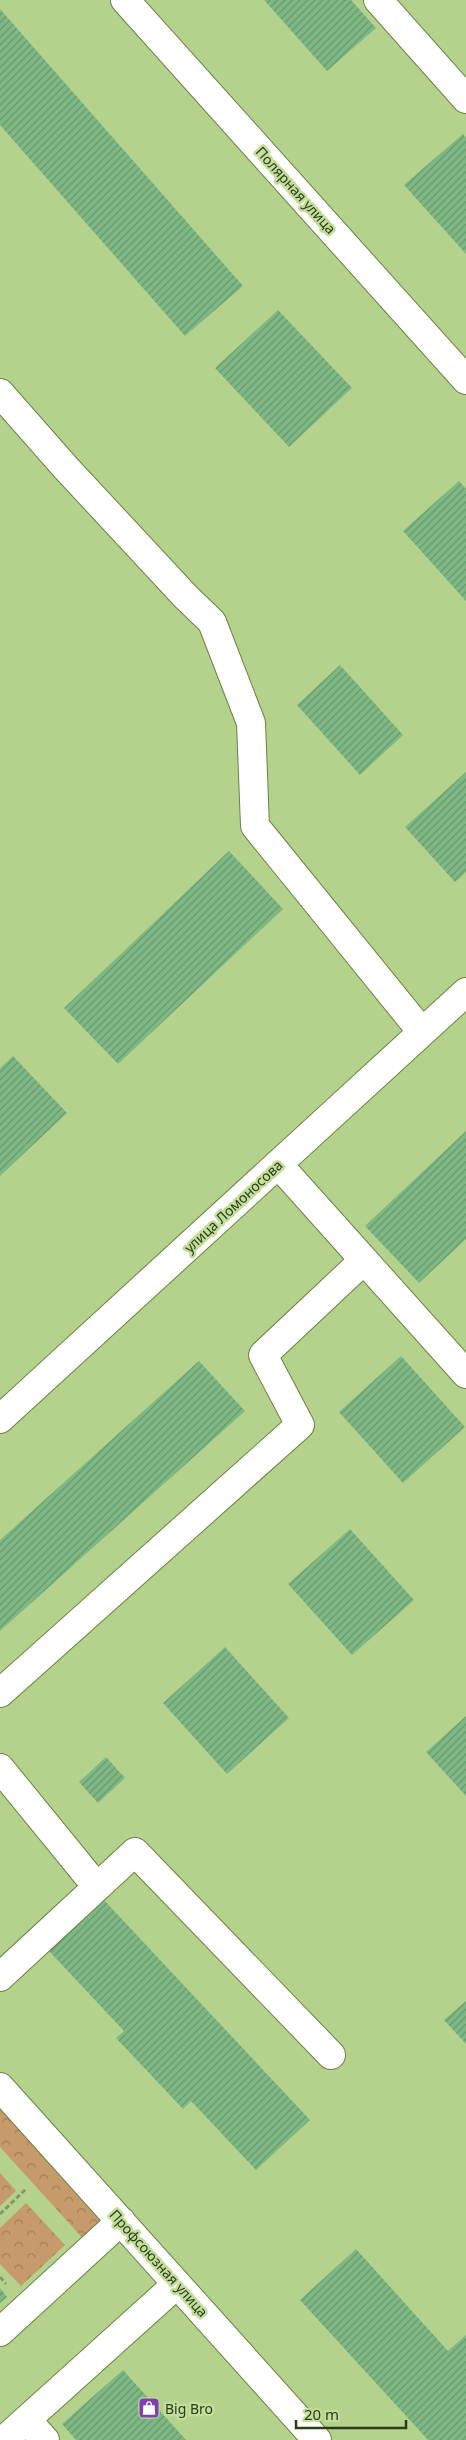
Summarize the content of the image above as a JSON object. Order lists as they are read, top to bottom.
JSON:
{
  "streets": {
    "street": ["Полярная улица", "улица Ломоносова", "Профсоюзная улица"]
  },
  "places": {
    "shop": ["Big Bro"]
  },
  "scale_bar": "20 m"
}
